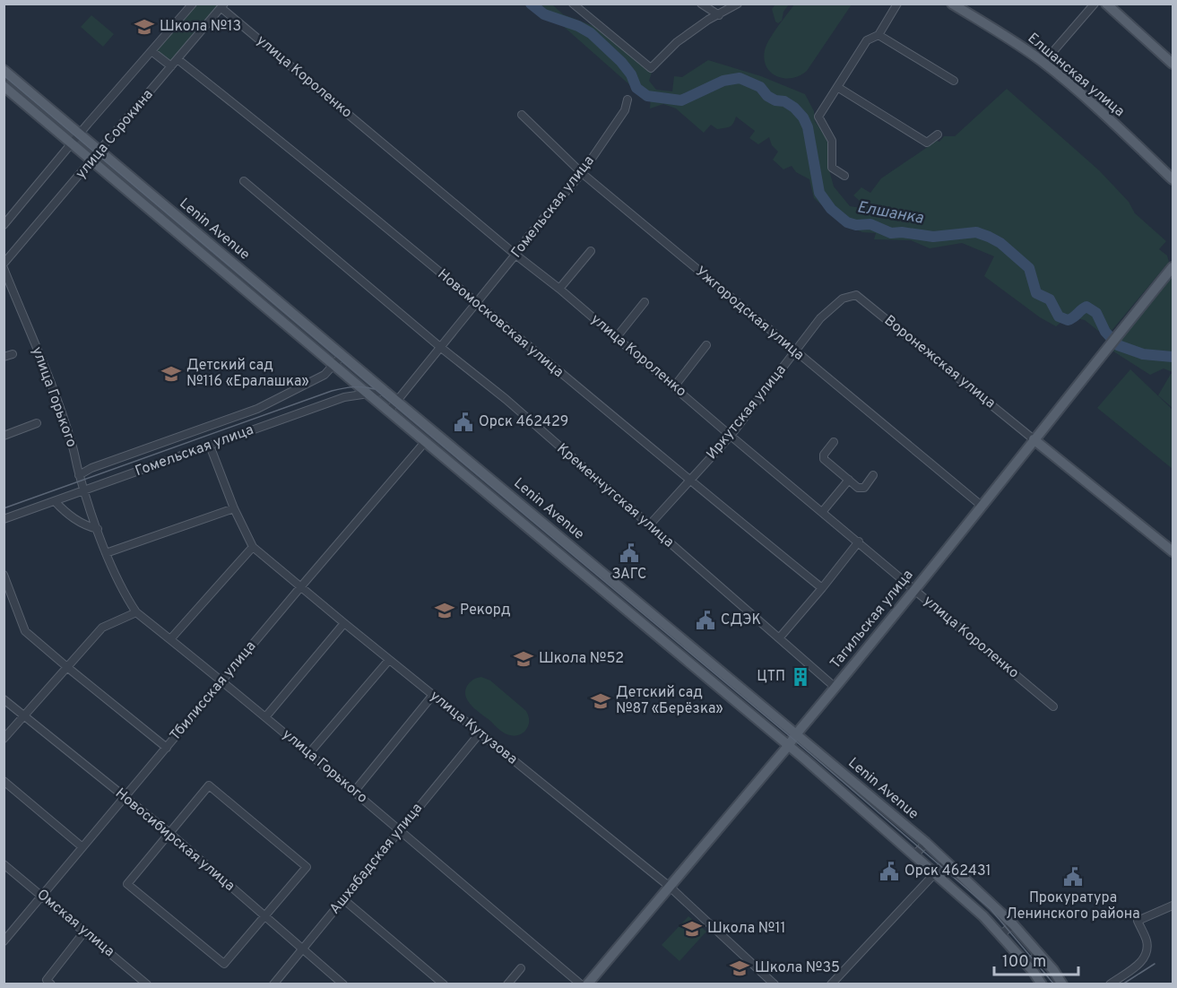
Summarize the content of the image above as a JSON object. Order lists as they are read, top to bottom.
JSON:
{
  "streets": {
    "main road": ["Елшанская улица", "Lenin Avenue", "Тагильская улица"],
    "street": [
      "улица Короленко",
      "улица Сорокина",
      "Гомельская улица",
      "Ужгородская улица",
      "Новомосковская улица",
      "Воронежская улица",
      "улица Горького",
      "Иркутская улица",
      "Кременчугская улица",
      "Тбилисская улица",
      "улица Кутузова",
      "Новосибирская улица",
      "Ашхабадская улица",
      "Омская улица"
    ]
  },
  "crossings": [
    ["улица Короленко", "улица Сорокина"],
    ["улица Короленко", "Гомельская улица"],
    ["улица Короленко", "Иркутская улица"],
    ["улица Короленко", "Тагильская улица"],
    ["улица Сорокина", "Lenin Avenue"],
    ["улица Сорокина", "Новомосковская улица"],
    ["Гомельская улица", "Lenin Avenue"],
    ["Гомельская улица", "Ужгородская улица"],
    ["Гомельская улица", "Новомосковская улица"],
    ["Гомельская улица", "улица Горького"],
    ["Гомельская улица", "Кременчугская улица"],
    ["Гомельская улица", "улица Кутузова"],
    ["Lenin Avenue", "Тагильская улица"],
    ["Lenin Avenue", "Тбилисская улица"],
    ["Ужгородская улица", "Иркутская улица"],
    ["Ужгородская улица", "Тагильская улица"],
    ["Новомосковская улица", "Иркутская улица"],
    ["Воронежская улица", "Иркутская улица"],
    ["Воронежская улица", "Тагильская улица"],
    ["улица Горького", "Тбилисская улица"],
    ["улица Горького", "Ашхабадская улица"],
    ["Иркутская улица", "Кременчугская улица"],
    ["Кременчугская улица", "Тагильская улица"],
    ["Тагильская улица", "улица Кутузова"],
    ["Тбилисская улица", "улица Кутузова"],
    ["Тбилисская улица", "Новосибирская улица"],
    ["Тбилисская улица", "Омская улица"],
    ["улица Кутузова", "Ашхабадская улица"],
    ["Новосибирская улица", "Ашхабадская улица"]
  ],
  "water": ["Елшанка"],
  "places": {
    "school or university": [
      "Школа №13",
      "Детский сад №116 «Ералашка»",
      "Рекорд",
      "Школа №52",
      "Детский сад №87 «Берёзка»",
      "Школа №11",
      "Школа №35"
    ],
    "public building": [
      "Орск 462429",
      "ЗАГС",
      "СДЭК",
      "Орск 462431",
      "Прокуратура Ленинского района"
    ],
    "building": ["ЦТП"]
  },
  "scale_bar": "100 m"
}
